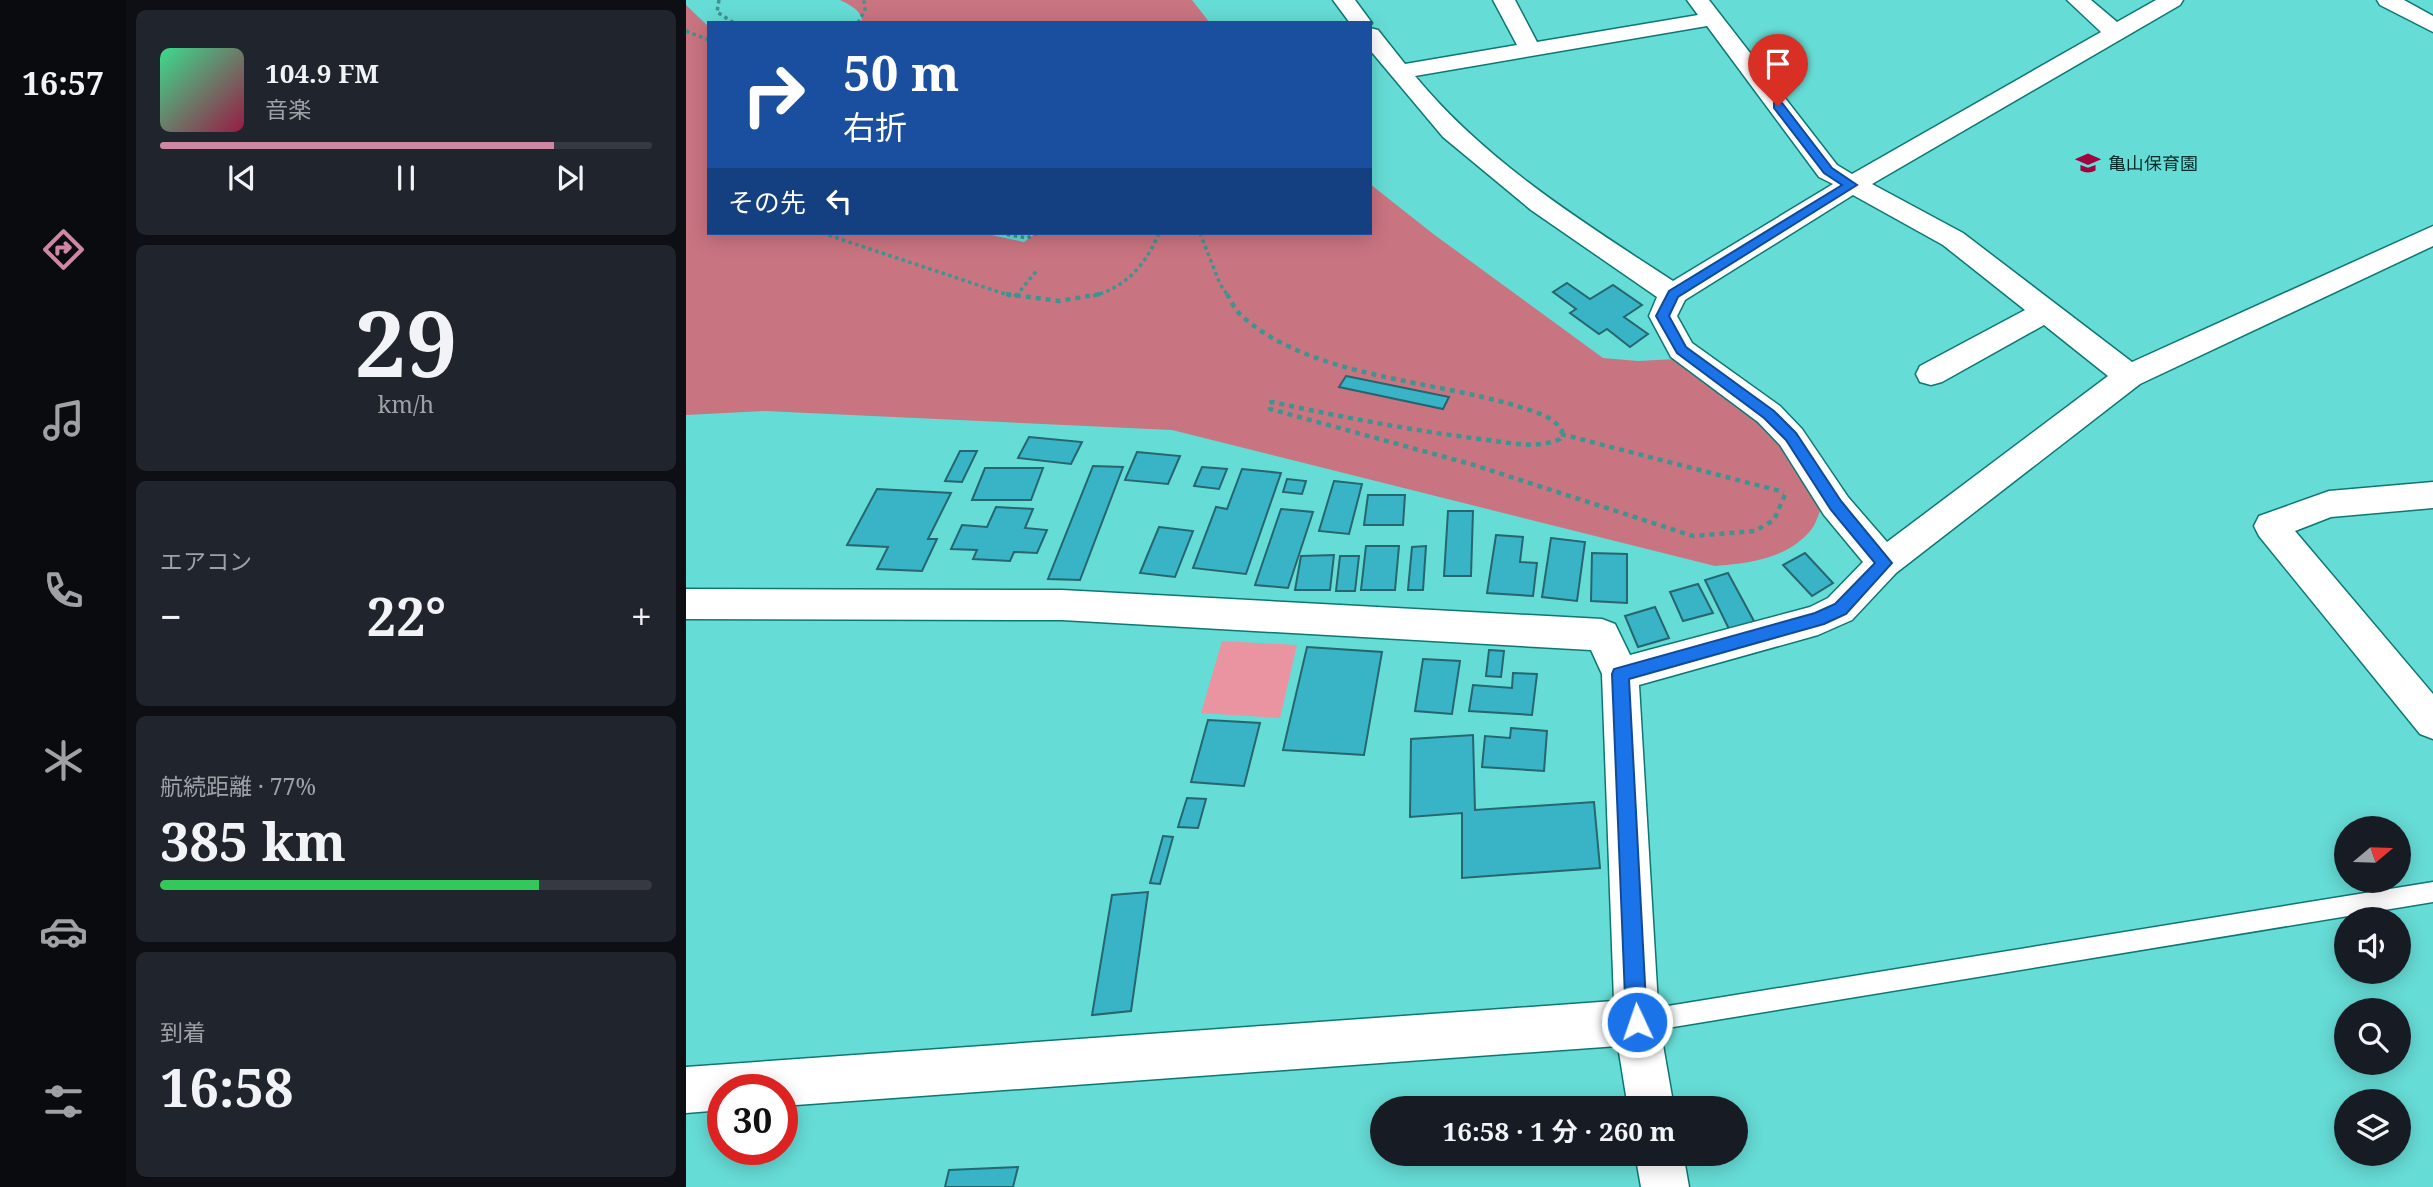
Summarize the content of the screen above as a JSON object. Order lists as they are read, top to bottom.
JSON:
{
  "places": {
    "school or university": ["亀山保育園"]
  },
  "north": "right",
  "page": {
    "tabs": "16:57",
    "turn": ["50 m", "右折"],
    "song": ["104.9 FM", "音楽"],
    "then": "その先",
    "tile": [
      ["29", "km/h"],
      "エアコン",
      ["航続距離 · 77%", "385 km"],
      ["到着", "16:58"]
    ],
    "heat": ["−", "22°", "+"],
    "limit": "30",
    "trip": "16:58 · 1 分 · 260 m"
  }
}
